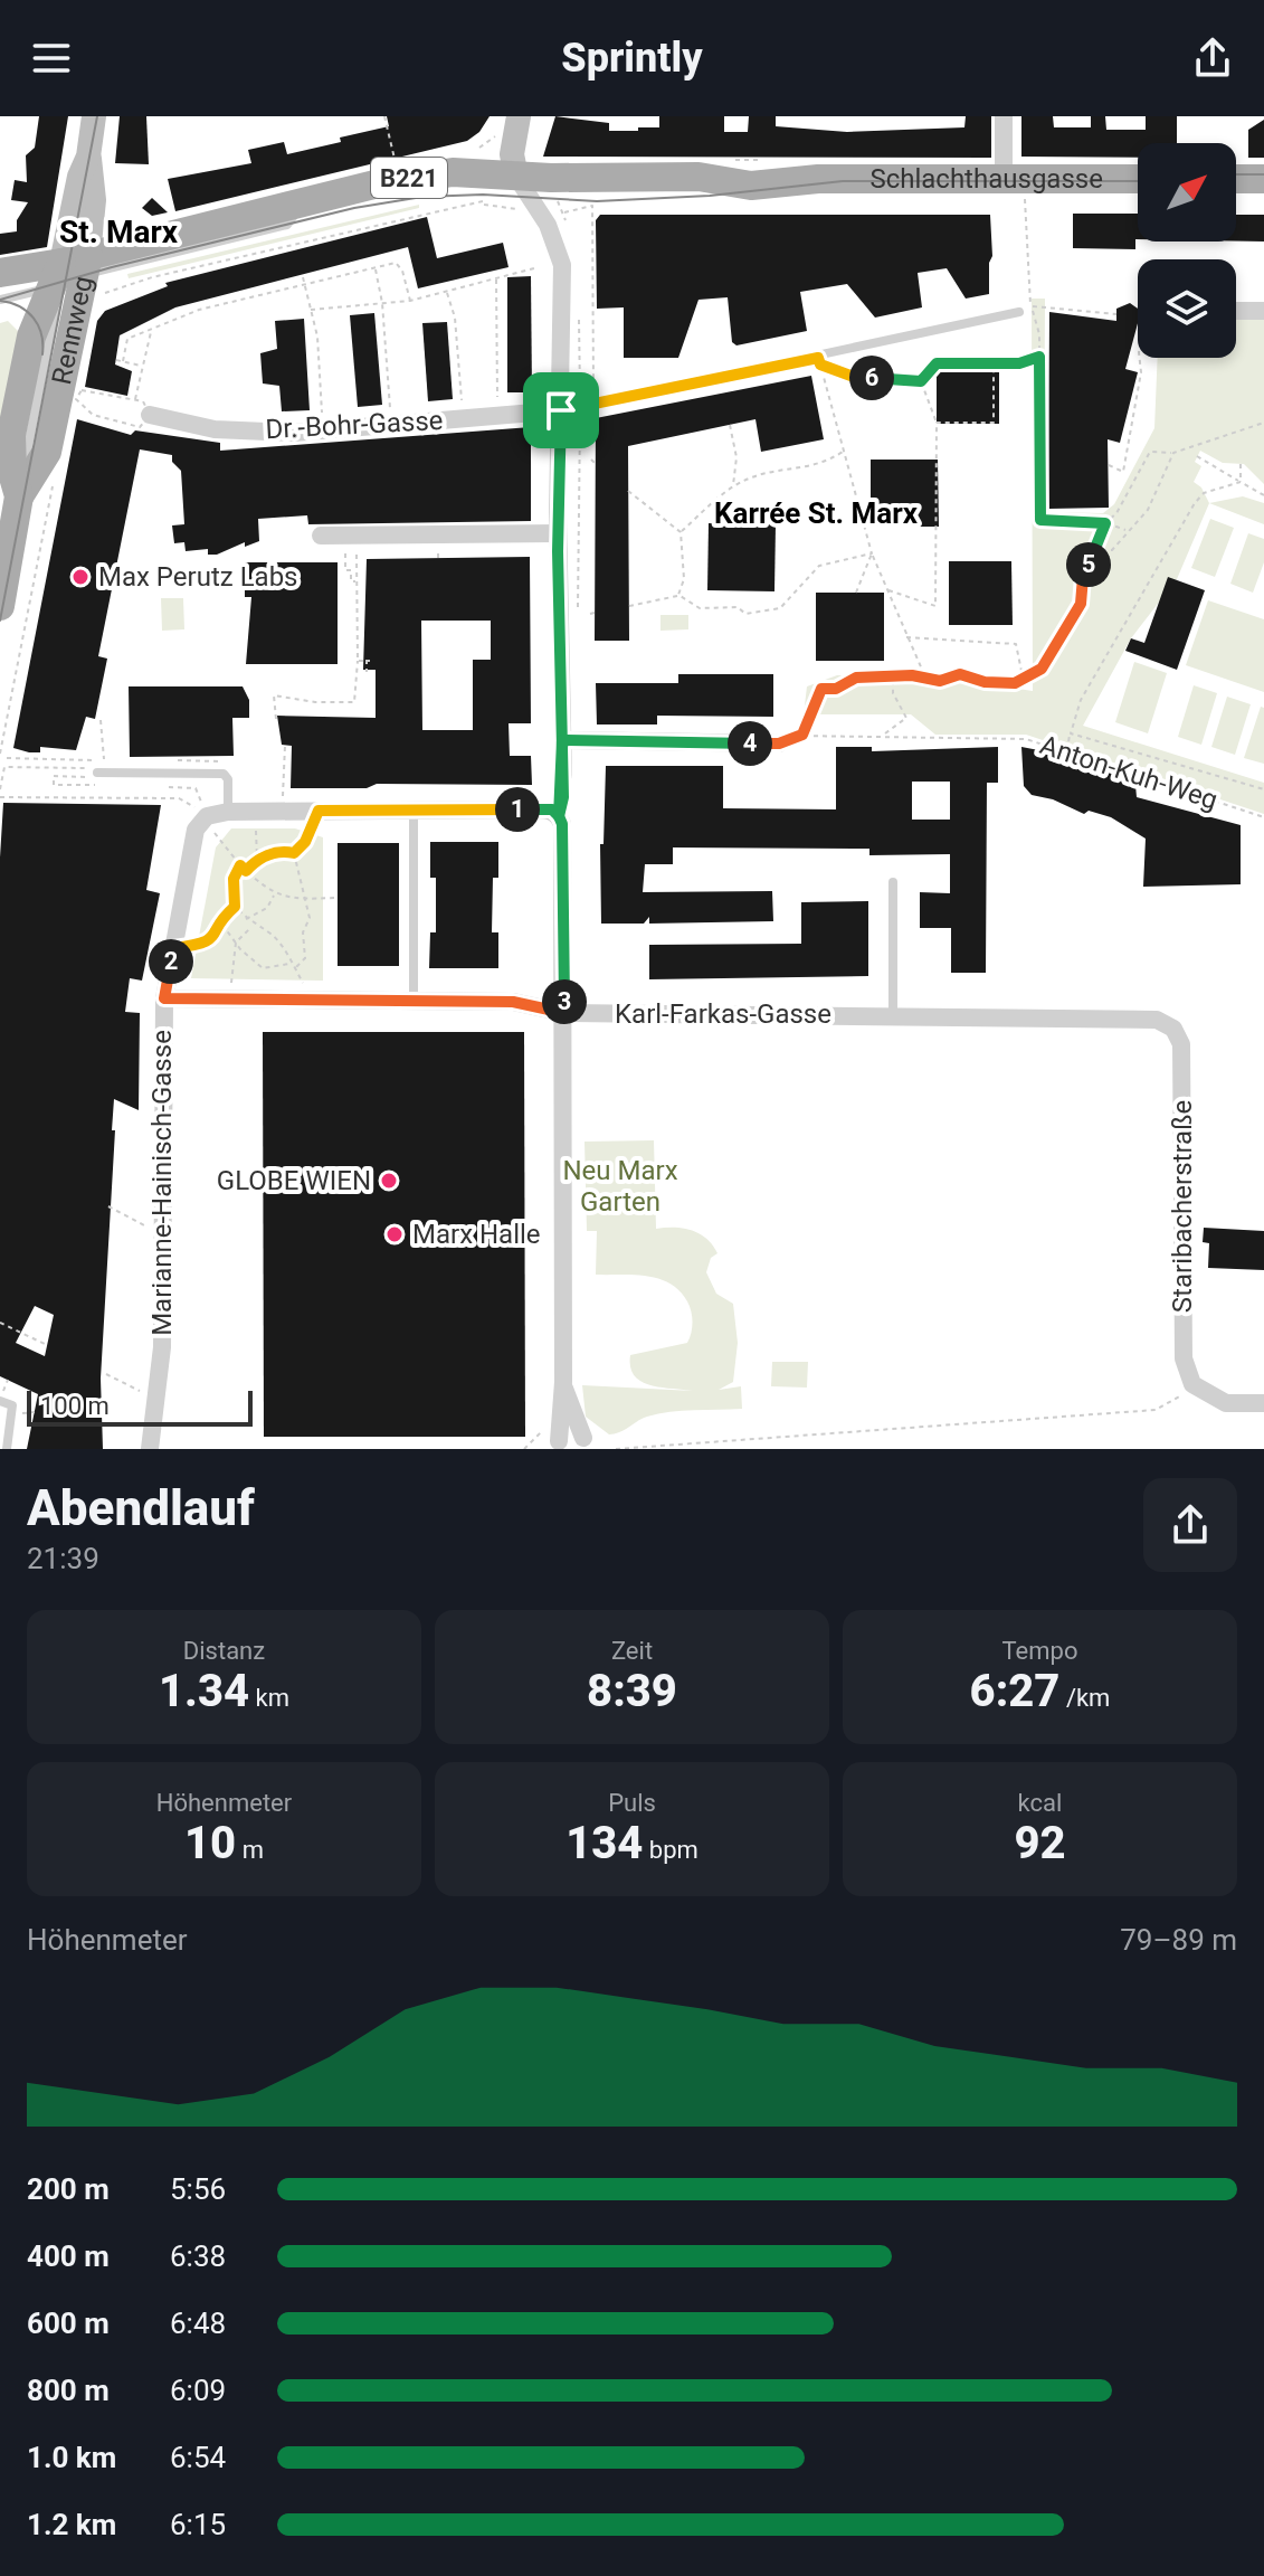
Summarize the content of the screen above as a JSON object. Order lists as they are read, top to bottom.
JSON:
{
  "streets": {
    "main road": ["B221", "Schlachthausgasse", "Rennweg"],
    "street": [
      "Dr.-Bohr-Gasse",
      "Karl-Farkas-Gasse",
      "Marianne-Hainisch-Gasse",
      "Staribacherstraße"
    ],
    "path": ["Anton-Kuh-Weg"]
  },
  "crossings": [
    ["B221", "Schlachthausgasse"],
    ["B221", "Rennweg"],
    ["Karl-Farkas-Gasse", "Marianne-Hainisch-Gasse"],
    ["Karl-Farkas-Gasse", "Staribacherstraße"]
  ],
  "districts": ["St. Marx", "Karrée St. Marx"],
  "parks": ["Neu Marx Garten"],
  "places": ["Max Perutz Labs", "GLOBE WIEN", "Marx Halle"],
  "scale_bar": "100 m",
  "north": "top right",
  "page": {
    "header": "Sprintly",
    "pins": [
      "6",
      "5",
      "4",
      "1",
      "2",
      "3"
    ],
    "scale": "100 m",
    "heading": ["Abendlauf", "21:39"],
    "stats": [
      ["Distanz", "1.34 km"],
      ["Zeit", "8:39"],
      ["Tempo", "6:27 /km"],
      ["Höhenmeter", "10 m"],
      ["Puls", "134 bpm"],
      ["kcal", "92"]
    ],
    "chart": ["Höhenmeter", "79–89 m"],
    "list": [
      {
        "name": "200 m",
        "note": "5:56"
      },
      {
        "name": "400 m",
        "note": "6:38"
      },
      {
        "name": "600 m",
        "note": "6:48"
      },
      {
        "name": "800 m",
        "note": "6:09"
      },
      {
        "name": "1.0 km",
        "note": "6:54"
      },
      {
        "name": "1.2 km",
        "note": "6:15"
      }
    ]
  }
}
